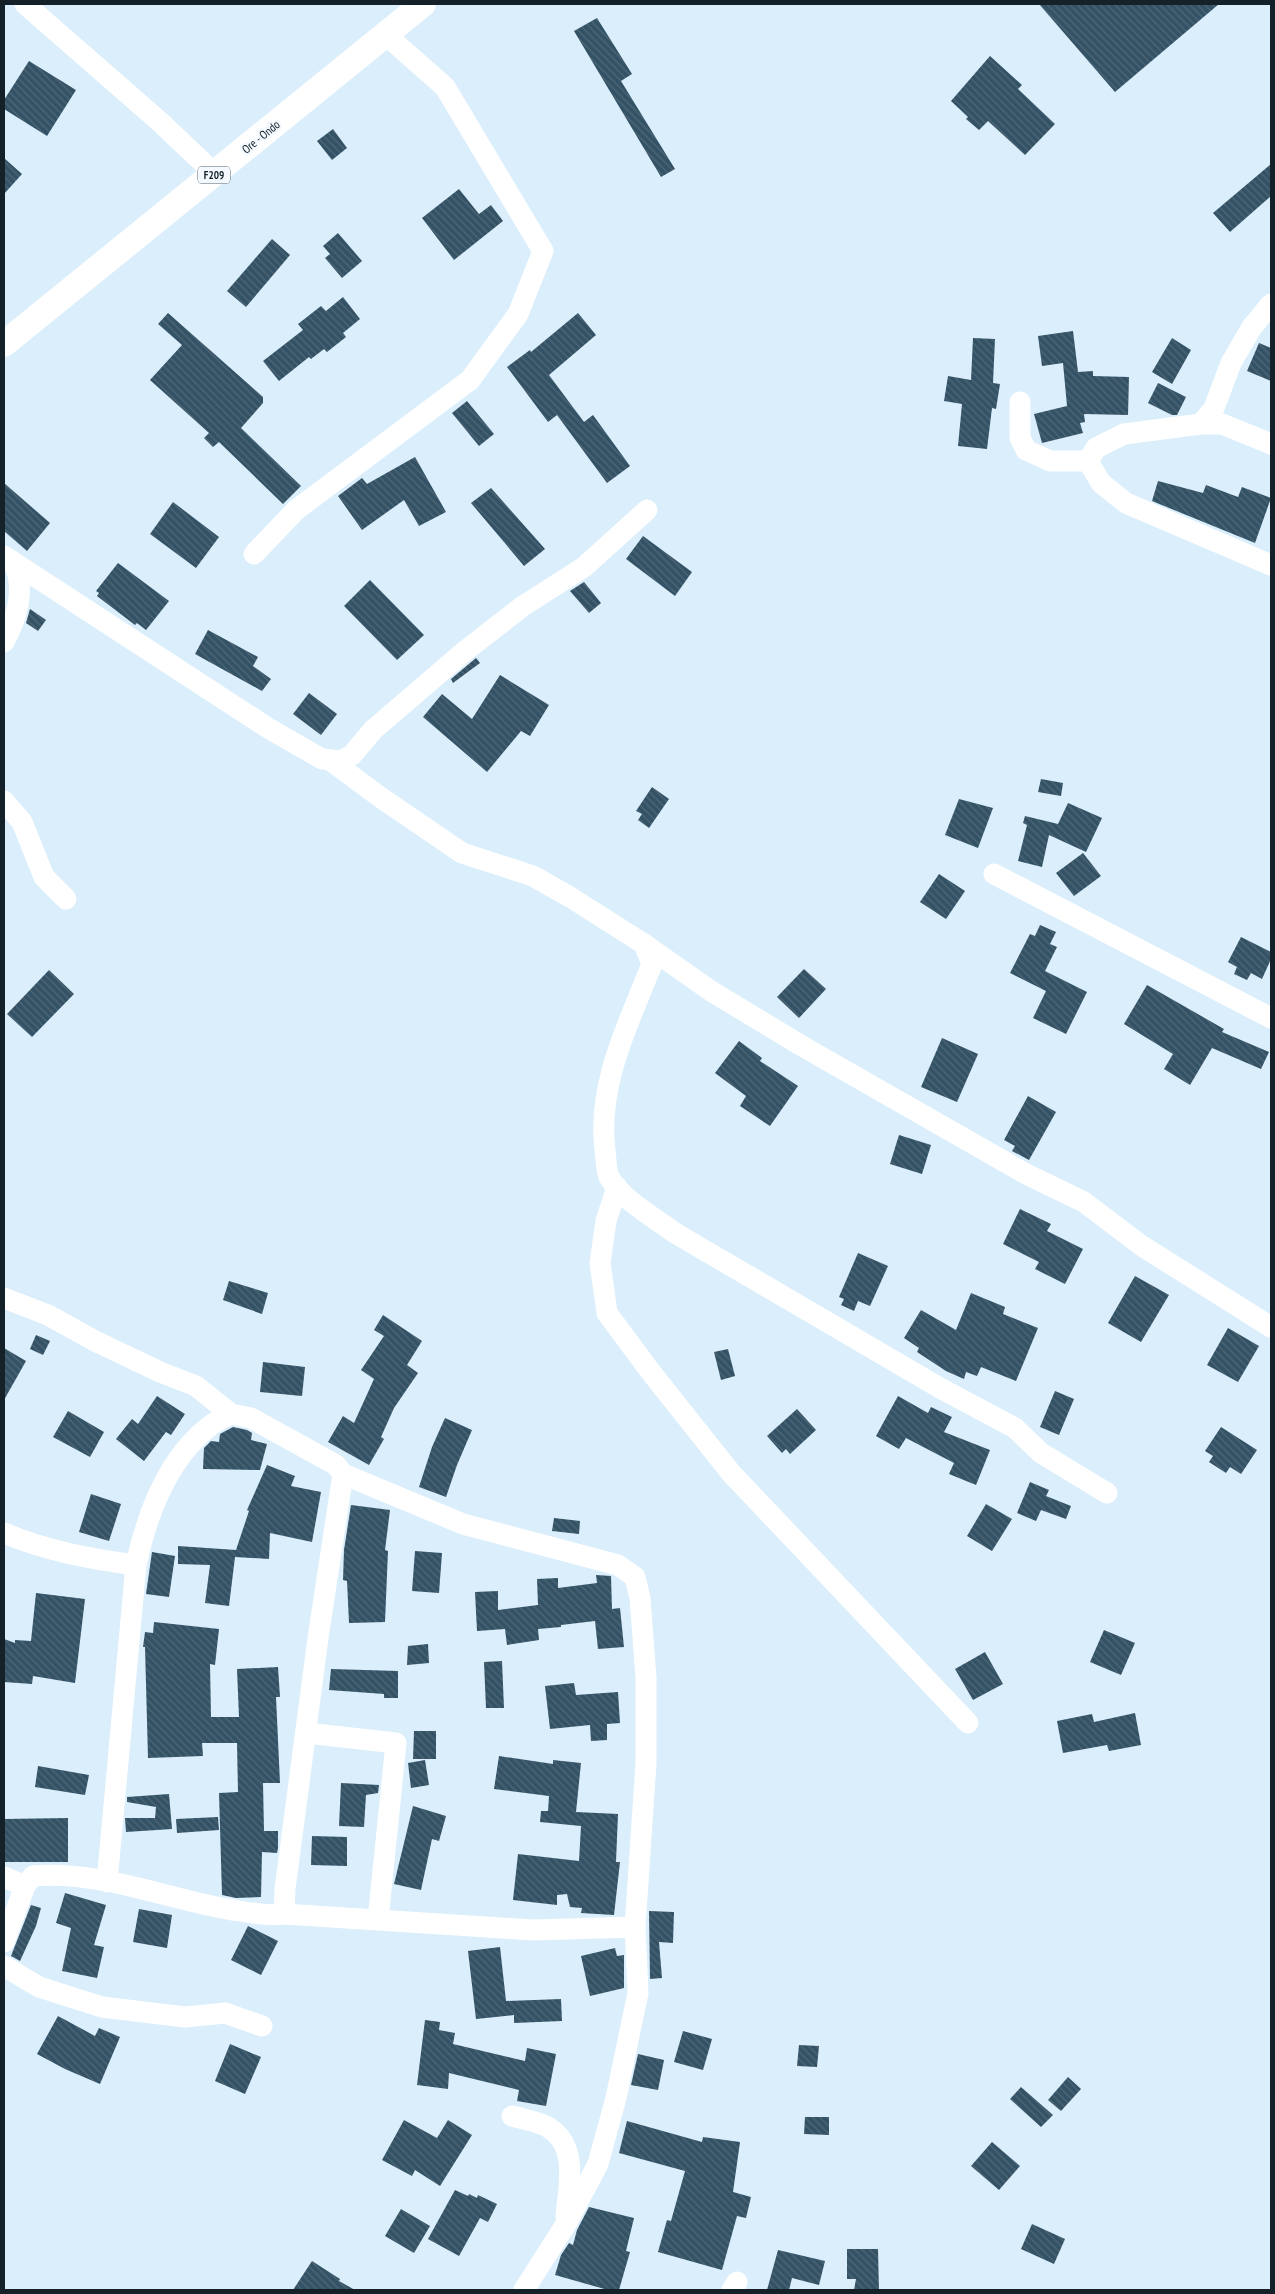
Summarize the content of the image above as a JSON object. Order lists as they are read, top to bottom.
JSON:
{
  "streets": {
    "main road": ["Ore - Ondo", "F209"]
  }
}
